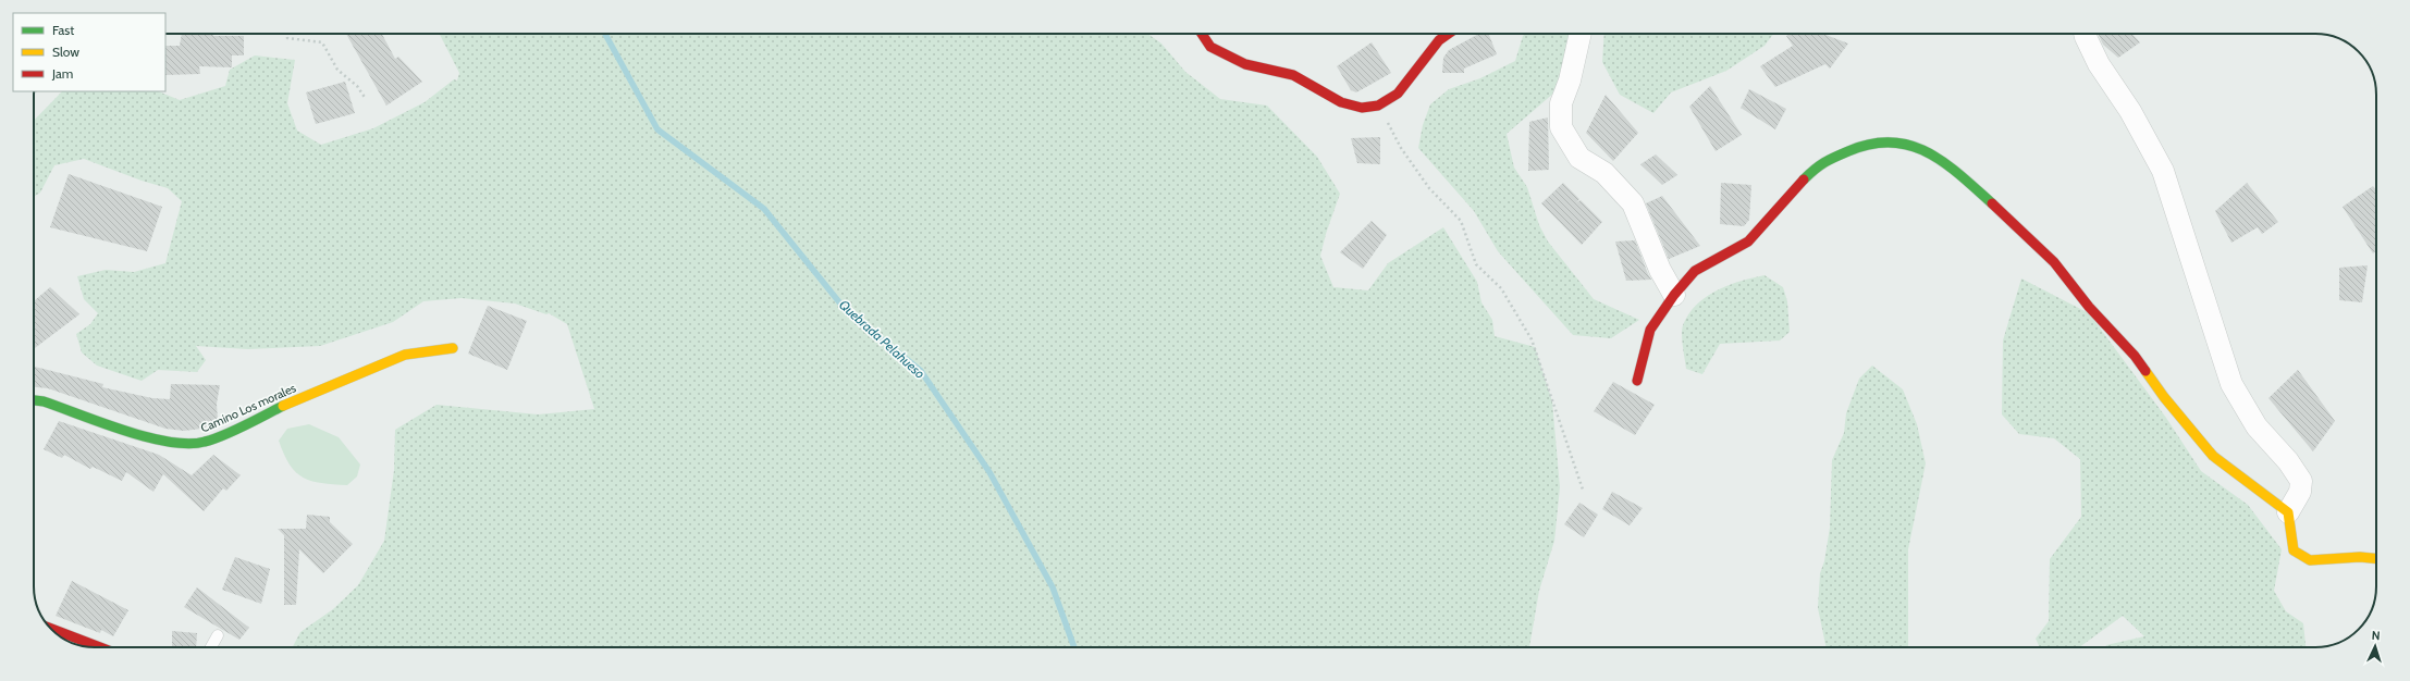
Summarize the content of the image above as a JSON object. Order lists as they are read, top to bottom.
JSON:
{
  "streets": {
    "street": ["Camino Los morales"]
  },
  "water": ["Quebrada Pelahueso"],
  "legend": ["Fast", "Slow", "Jam"],
  "north": "top"
}
